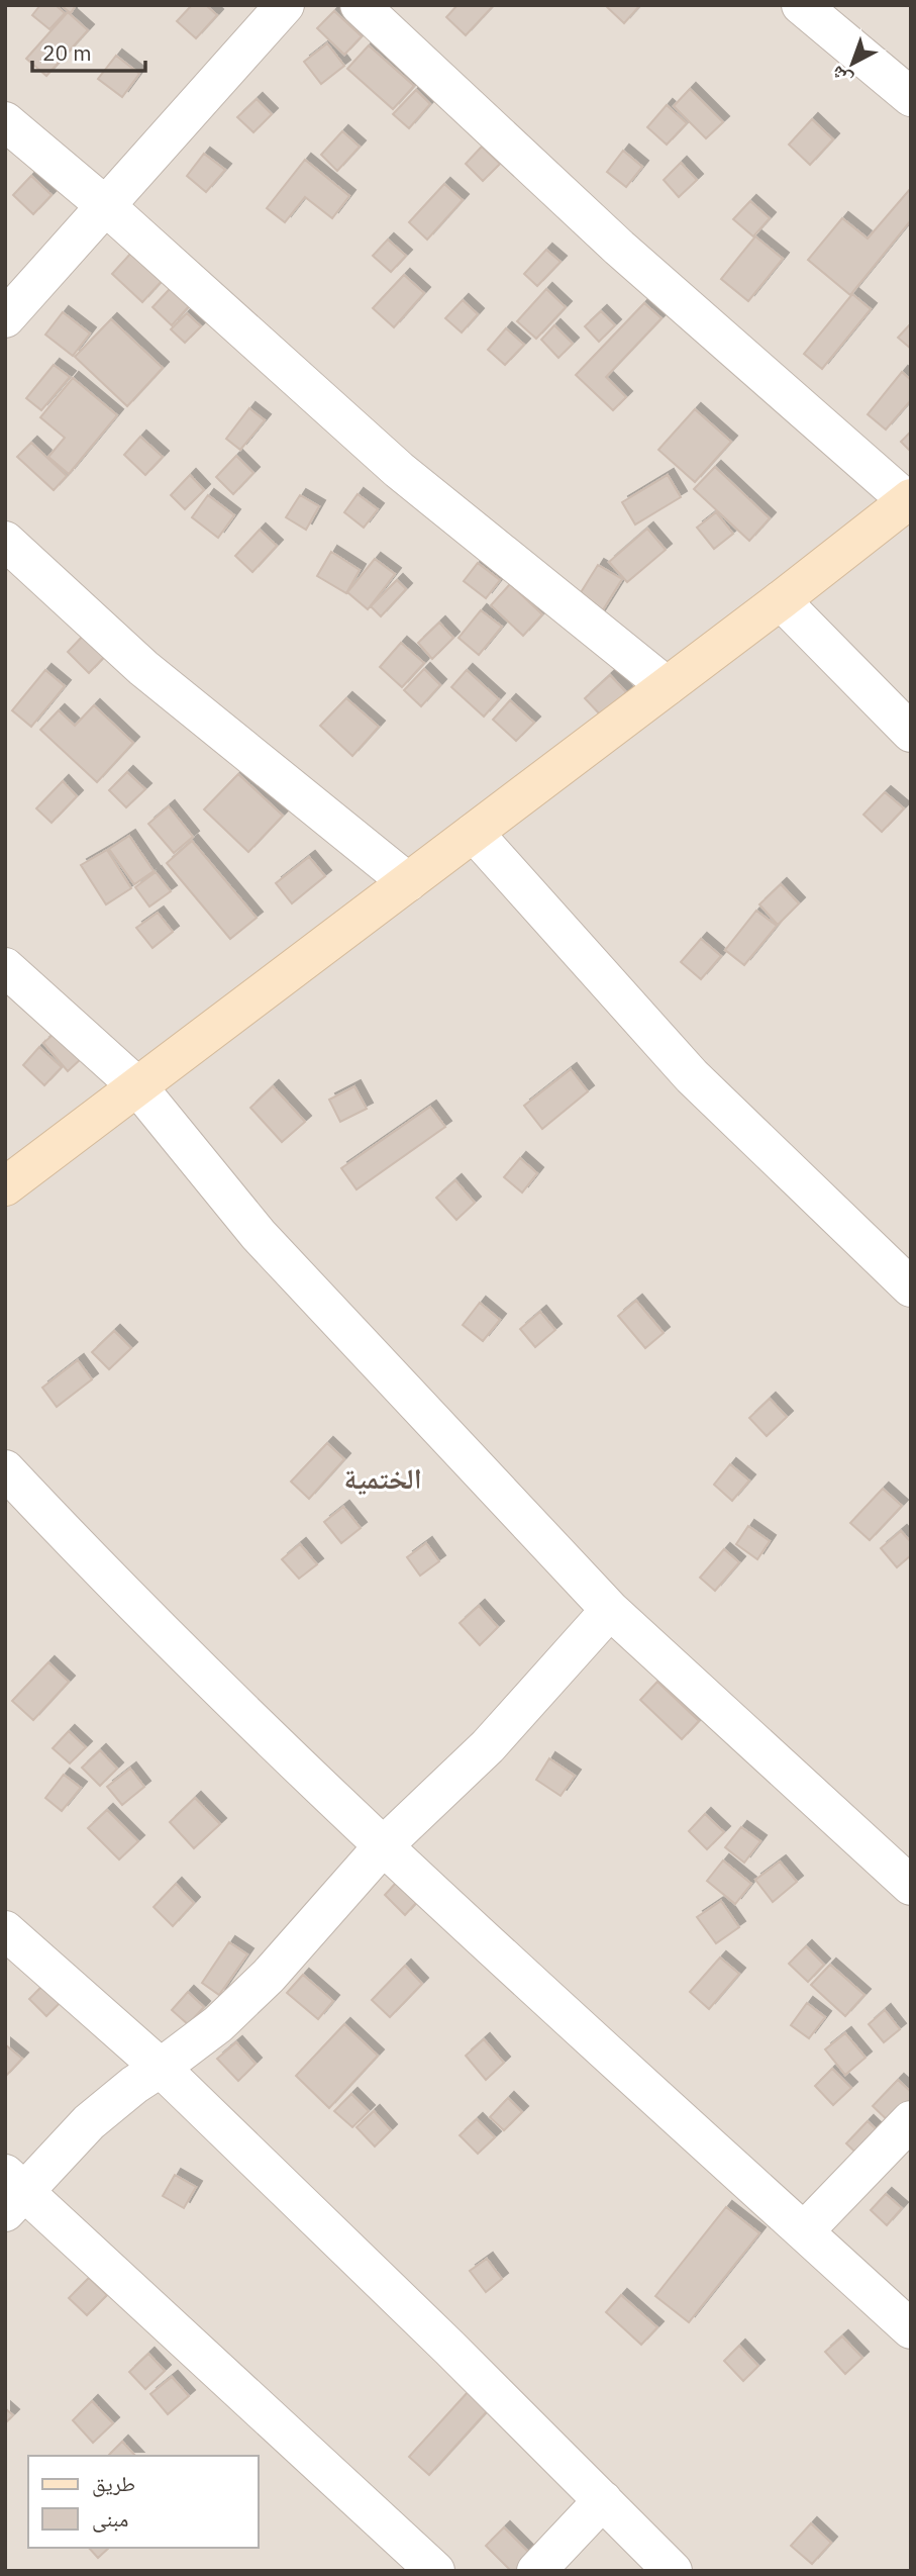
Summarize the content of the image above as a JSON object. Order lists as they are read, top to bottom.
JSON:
{
  "districts": ["الختمية"],
  "legend": ["طريق", "مبنى"],
  "scale_bar": "20 m",
  "north": "bottom left"
}
